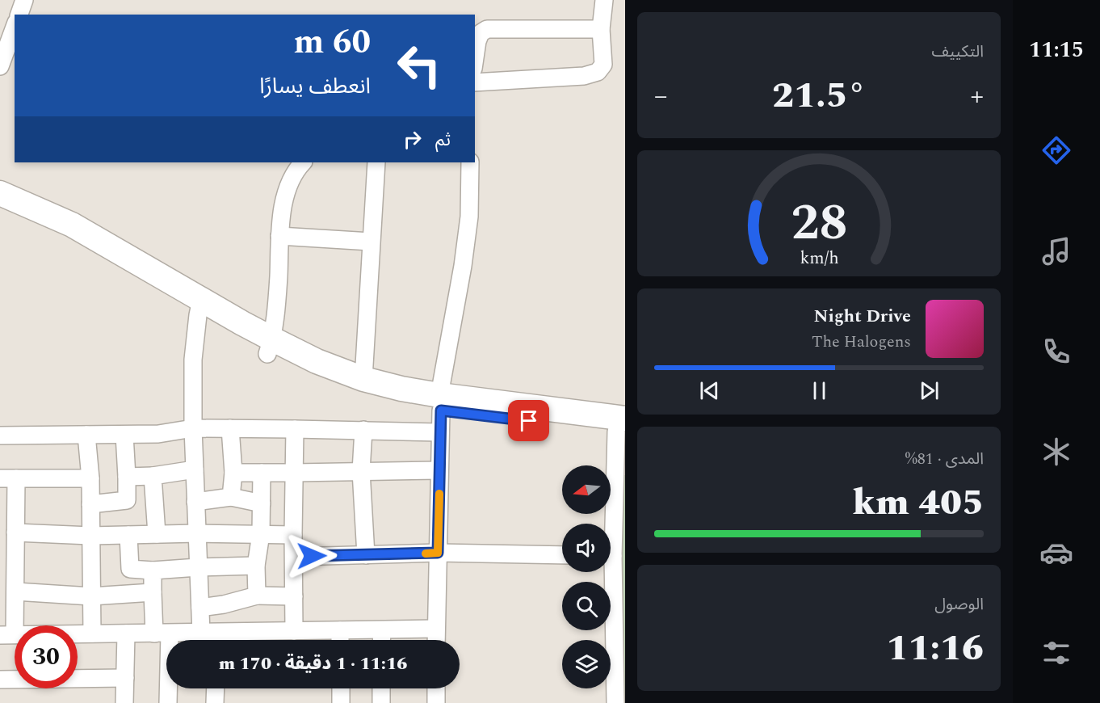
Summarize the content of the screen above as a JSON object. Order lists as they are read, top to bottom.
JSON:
{
  "north": "left",
  "page": {
    "tabs": "11:15",
    "tile": [
      "التكييف",
      ["المدى · 81%", "405 km"],
      ["الوصول", "11:16"]
    ],
    "turn": ["60 m", "انعطف يسارًا"],
    "heat": ["−", "21.5°", "+"],
    "then": "ثم",
    "song": ["Night Drive", "The Halogens"],
    "limit": "30",
    "trip": "11:16 · 1 دقيقة · 170 m",
    "gauge": ["28", "km/h"]
  }
}
